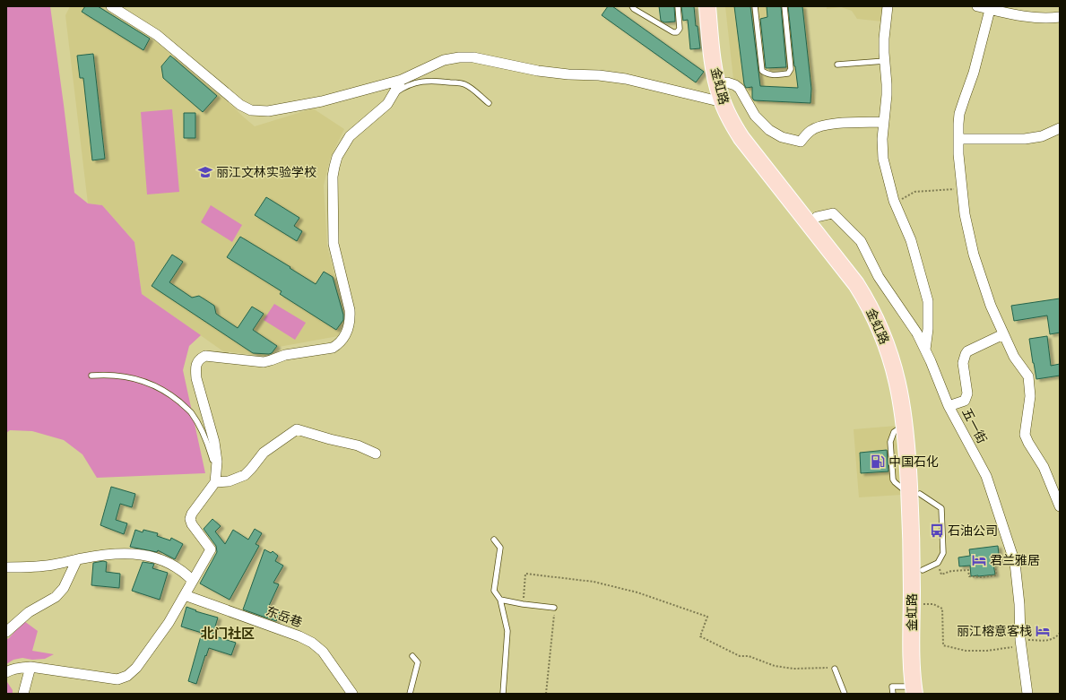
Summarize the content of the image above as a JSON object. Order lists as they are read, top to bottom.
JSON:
{
  "streets": {
    "main road": ["金虹路"],
    "street": ["五一街", "东岳巷"]
  },
  "crossings": [
    ["金虹路", "五一街"]
  ],
  "districts": ["北门社区"],
  "places": {
    "school or university": ["丽江文林实验学校"],
    "fuel station": ["中国石化"],
    "bus stop": ["石油公司"],
    "hotel": ["君兰雅居", "丽江榕意客栈"]
  }
}
